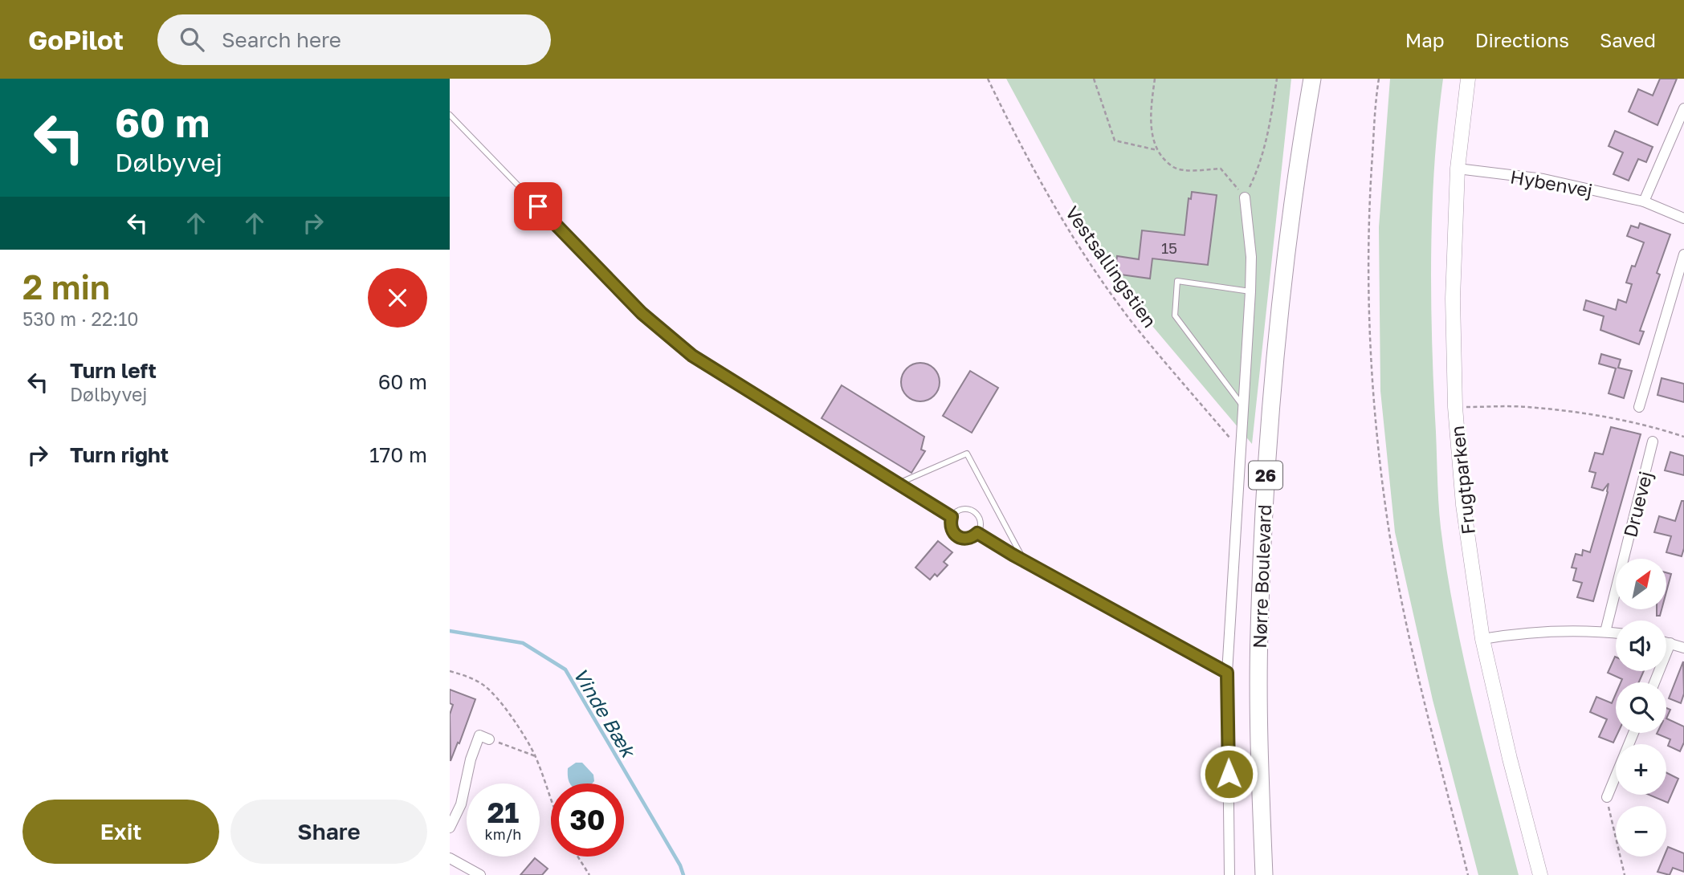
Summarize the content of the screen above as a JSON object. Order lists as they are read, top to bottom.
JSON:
{
  "streets": {
    "highway": ["26", "Nørre Boulevard"],
    "street": ["Hybenvej", "Frugtparken", "Druevej"],
    "path": ["Vestsallingstien"]
  },
  "crossings": [
    ["Hybenvej", "Frugtparken"]
  ],
  "water": ["Vinde Bæk"],
  "house_numbers": ["15"],
  "north": "top right",
  "page": {
    "header": "GoPilot",
    "search": "Search here",
    "nav": ["Map", "Directions", "Saved"],
    "turn": ["60 m", "Dølbyvej"],
    "heading": ["2 min", "530 m · 22:10"],
    "list": [
      {
        "name": "Turn left",
        "note": "Dølbyvej",
        "value": "60 m"
      },
      {
        "name": "Turn right",
        "value": "170 m"
      }
    ],
    "map_buttons": ["+", "−"],
    "speed": "21 km/h",
    "limit": "30",
    "buttons": ["Exit", "Share"]
  }
}
